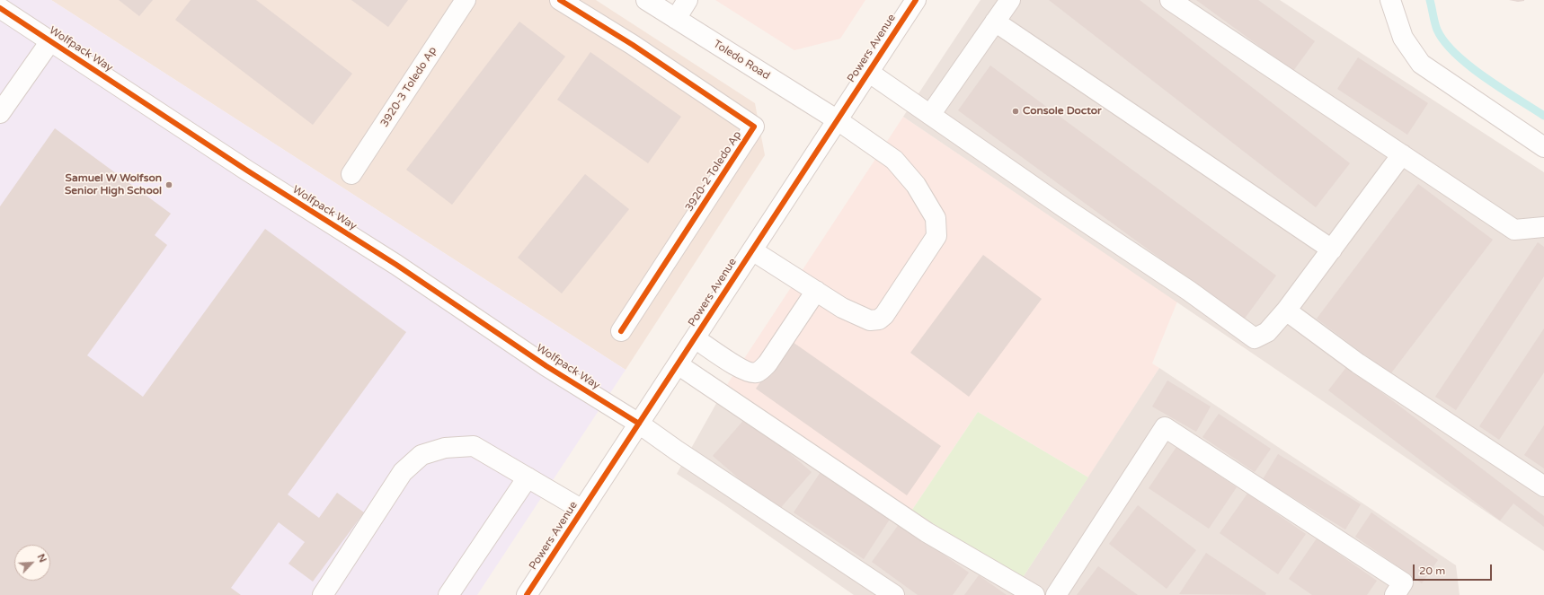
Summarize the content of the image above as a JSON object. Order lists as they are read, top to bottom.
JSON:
{
  "streets": {
    "street": [
      "Powers Avenue",
      "Wolfpack Way",
      "Toledo Road",
      "3920-3 Toledo Ap",
      "3920-2 Toledo Ap"
    ]
  },
  "crossings": [
    ["Powers Avenue", "Wolfpack Way"],
    ["Powers Avenue", "Toledo Road"]
  ],
  "places": ["Console Doctor", "Samuel W Wolfson Senior High School"],
  "scale_bar": "20 m",
  "north": "top right"
}
